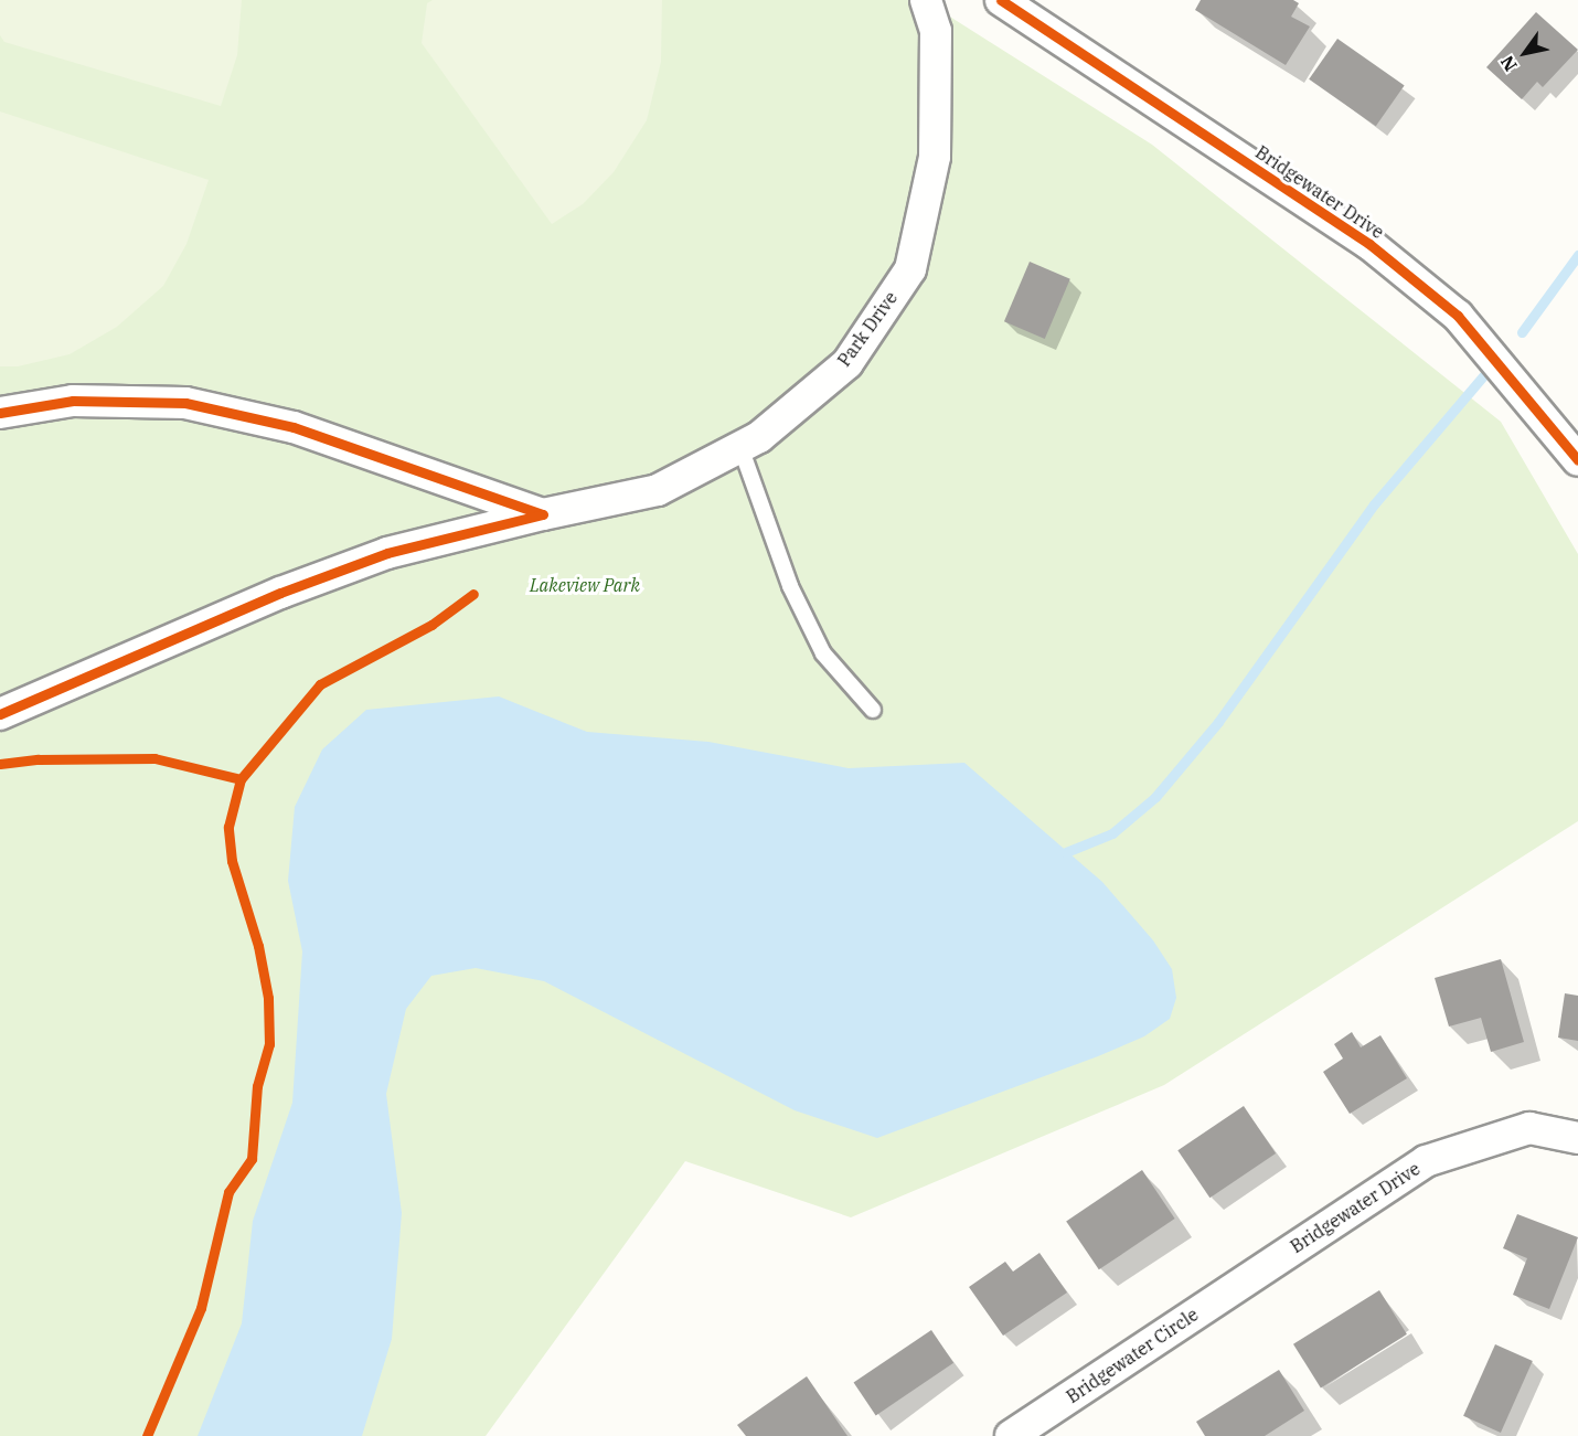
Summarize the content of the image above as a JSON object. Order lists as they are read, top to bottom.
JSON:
{
  "streets": {
    "street": ["Bridgewater Drive", "Park Drive", "Bridgewater Circle"]
  },
  "crossings": [
    ["Bridgewater Drive", "Bridgewater Circle"]
  ],
  "parks": ["Lakeview Park"],
  "north": "bottom left"
}
